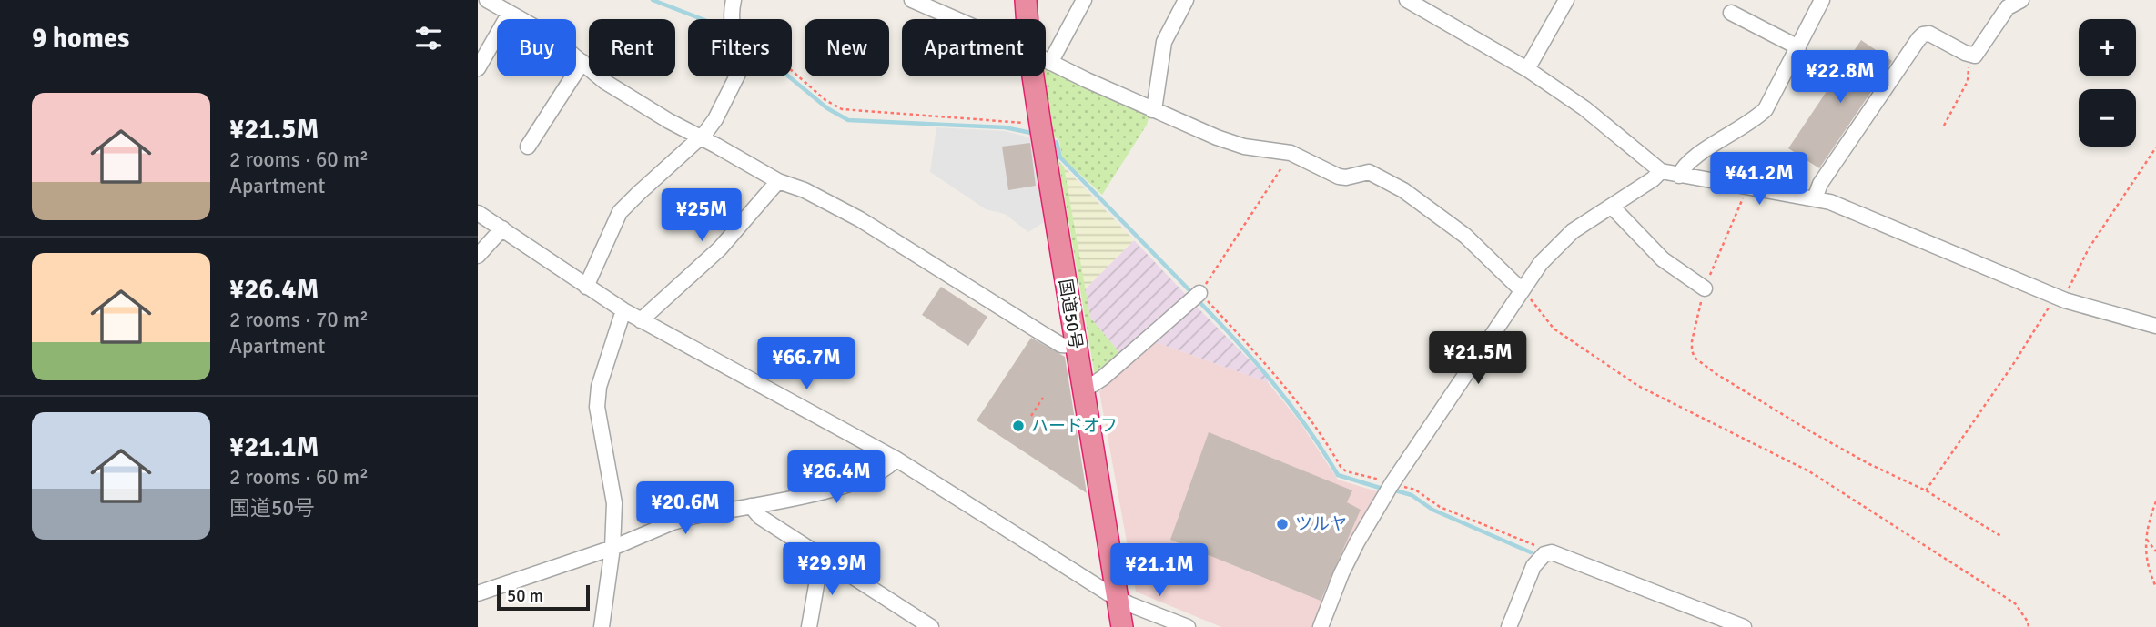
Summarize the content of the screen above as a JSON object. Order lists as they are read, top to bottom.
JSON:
{
  "streets": {
    "highway": ["国道50号"]
  },
  "places": ["ハードオフ", "ツルヤ"],
  "scale_bar": "50 m",
  "page": {
    "heading": "9 homes",
    "map_buttons": ["+", "−"],
    "chip": [
      "Buy",
      "Rent",
      "Filters",
      "New",
      "Apartment"
    ],
    "price": [
      "¥22.8M",
      "¥41.2M",
      "¥25M",
      "¥21.5M",
      "¥66.7M",
      "¥26.4M",
      "¥20.6M",
      "¥29.9M",
      "¥21.1M"
    ],
    "list": [
      {
        "name": "¥21.5M",
        "note": "2 rooms · 60 m² · Apartment"
      },
      {
        "name": "¥26.4M",
        "note": "2 rooms · 70 m² · Apartment"
      },
      {
        "name": "¥21.1M",
        "note": "2 rooms · 60 m² · 国道50号"
      }
    ],
    "scale": "50 m"
  }
}
